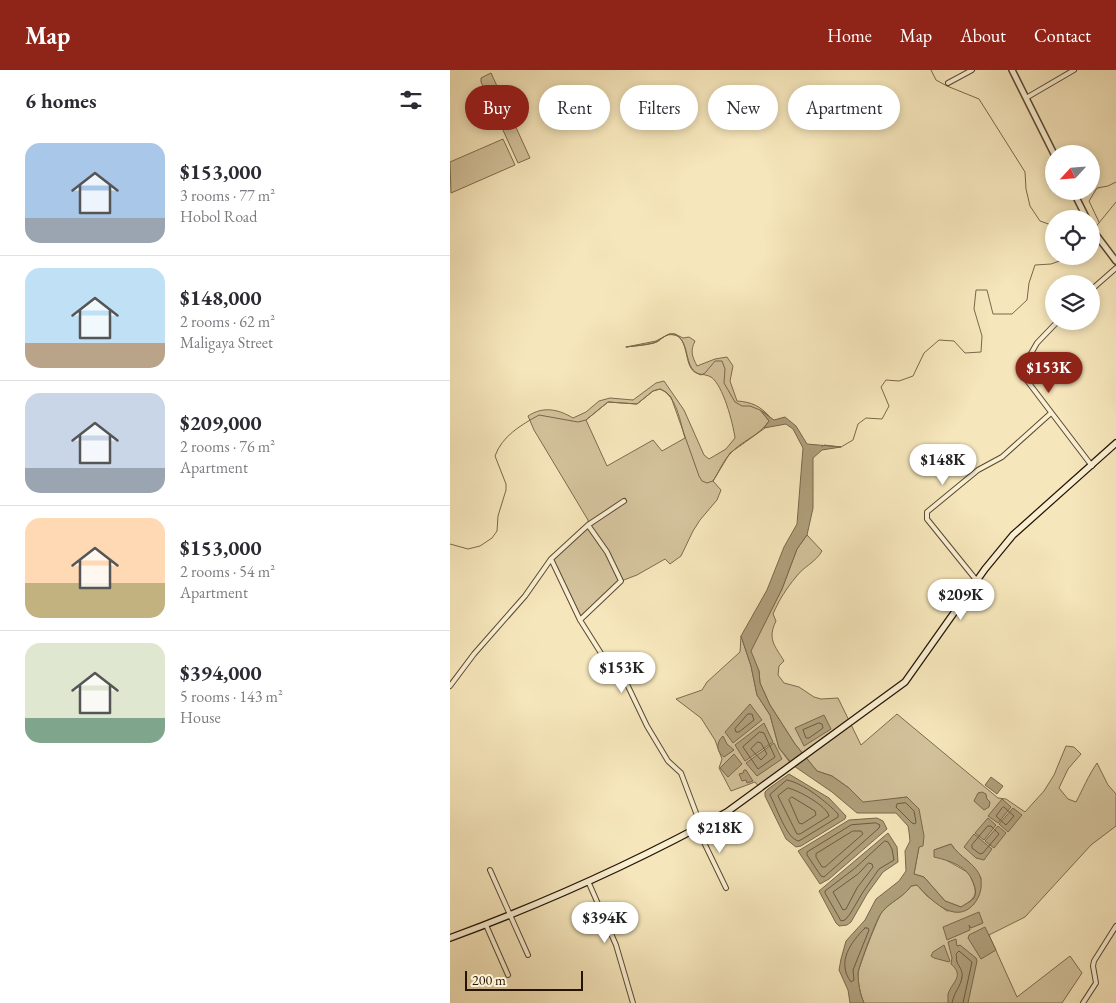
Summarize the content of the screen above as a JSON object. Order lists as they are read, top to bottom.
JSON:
{
  "scale_bar": "200 m",
  "north": "bottom left",
  "page": {
    "header": "Map",
    "nav": [
      "Home",
      "Map",
      "About",
      "Contact"
    ],
    "heading": "6 homes",
    "chip": [
      "Buy",
      "Rent",
      "Filters",
      "New",
      "Apartment"
    ],
    "list": [
      {
        "name": "$153,000",
        "note": "3 rooms · 77 m² · Hobol Road"
      },
      {
        "name": "$148,000",
        "note": "2 rooms · 62 m² · Maligaya Street"
      },
      {
        "name": "$209,000",
        "note": "2 rooms · 76 m² · Apartment"
      },
      {
        "name": "$153,000",
        "note": "2 rooms · 54 m² · Apartment"
      },
      {
        "name": "$394,000",
        "note": "5 rooms · 143 m² · House"
      }
    ],
    "price": [
      "$153K",
      "$148K",
      "$209K",
      "$153K",
      "$218K",
      "$394K"
    ],
    "scale": "200 m"
  }
}
